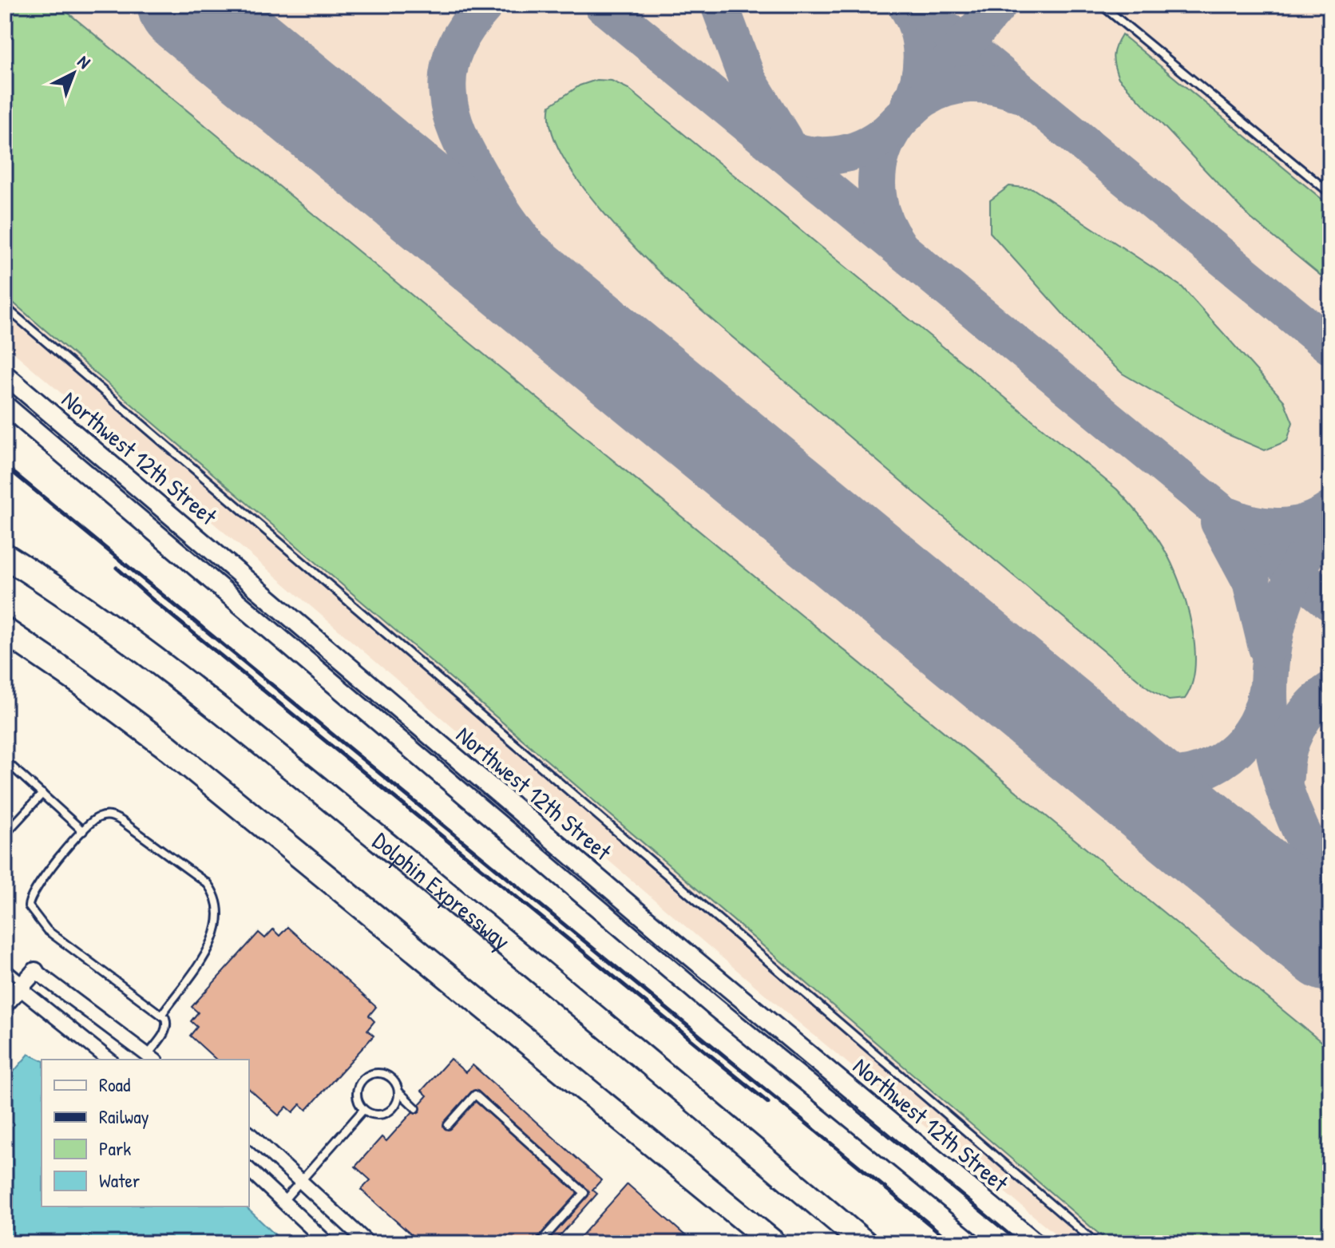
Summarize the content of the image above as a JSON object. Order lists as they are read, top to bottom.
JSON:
{
  "streets": {
    "highway": ["Dolphin Expressway"],
    "main road": ["Northwest 12th Street"]
  },
  "legend": [
    "Road",
    "Railway",
    "Park",
    "Water"
  ],
  "north": "top right"
}
